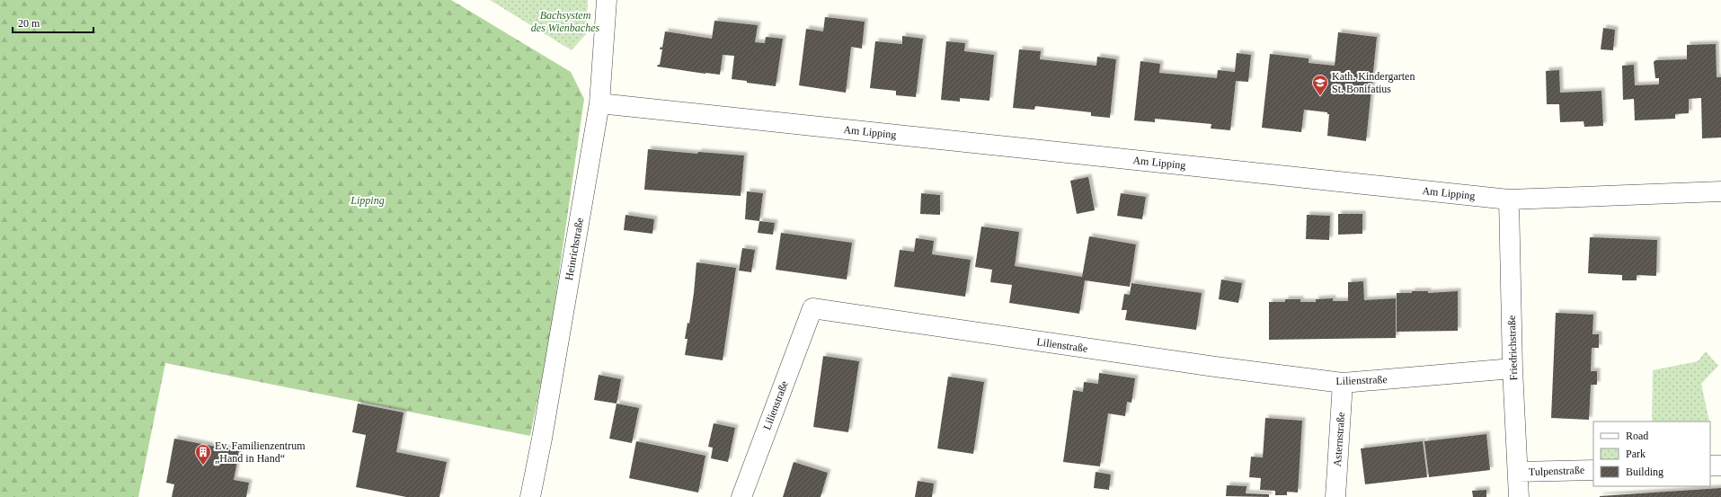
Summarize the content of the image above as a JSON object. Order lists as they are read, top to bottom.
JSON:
{
  "streets": {
    "street": [
      "Am Lipping",
      "Heinrichstraße",
      "Lilienstraße",
      "Friedrichstraße",
      "Asternstraße",
      "Tulpenstraße"
    ]
  },
  "crossings": [
    ["Am Lipping", "Heinrichstraße"],
    ["Am Lipping", "Friedrichstraße"],
    ["Lilienstraße", "Friedrichstraße"],
    ["Lilienstraße", "Asternstraße"],
    ["Friedrichstraße", "Tulpenstraße"]
  ],
  "parks": ["Bachsystem des Wienbaches", "Lipping"],
  "places": {
    "school or university": ["Kath. Kindergarten St. Bonifatius"],
    "building": ["Ev. Familienzentrum „Hand in Hand“"]
  },
  "legend": ["Road", "Park", "Building"],
  "scale_bar": "20 m"
}
